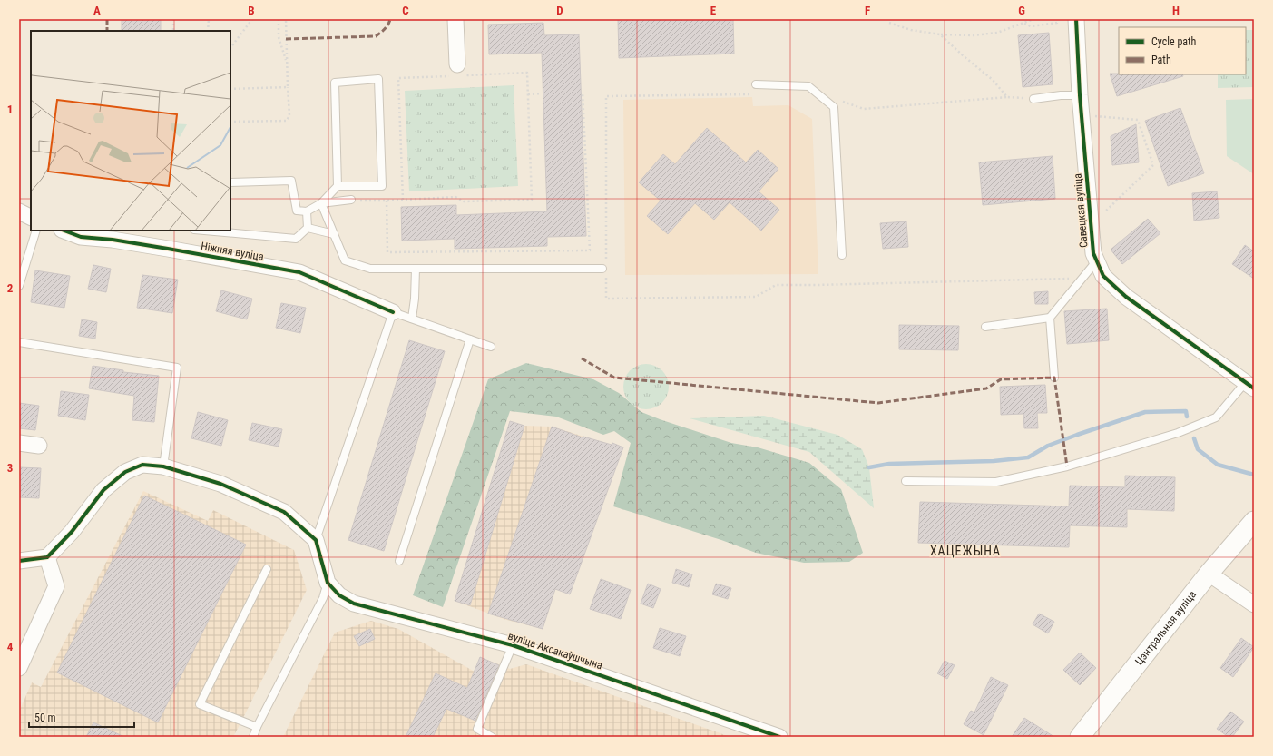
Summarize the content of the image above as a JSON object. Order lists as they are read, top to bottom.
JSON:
{
  "streets": {
    "street": [
      "Савецкая вуліца",
      "Ніжняя вуліца",
      "Цэнтральная вуліца",
      "вуліца Аксакаўшчына"
    ]
  },
  "districts": ["ХАЦЕЖЫНА"],
  "legend": ["Cycle path", "Path"],
  "scale_bar": "50 m",
  "grid": {
    "columns": [
      "A",
      "B",
      "C",
      "D",
      "E",
      "F",
      "G",
      "H"
    ],
    "rows": [
      "1",
      "2",
      "3",
      "4"
    ]
  }
}
